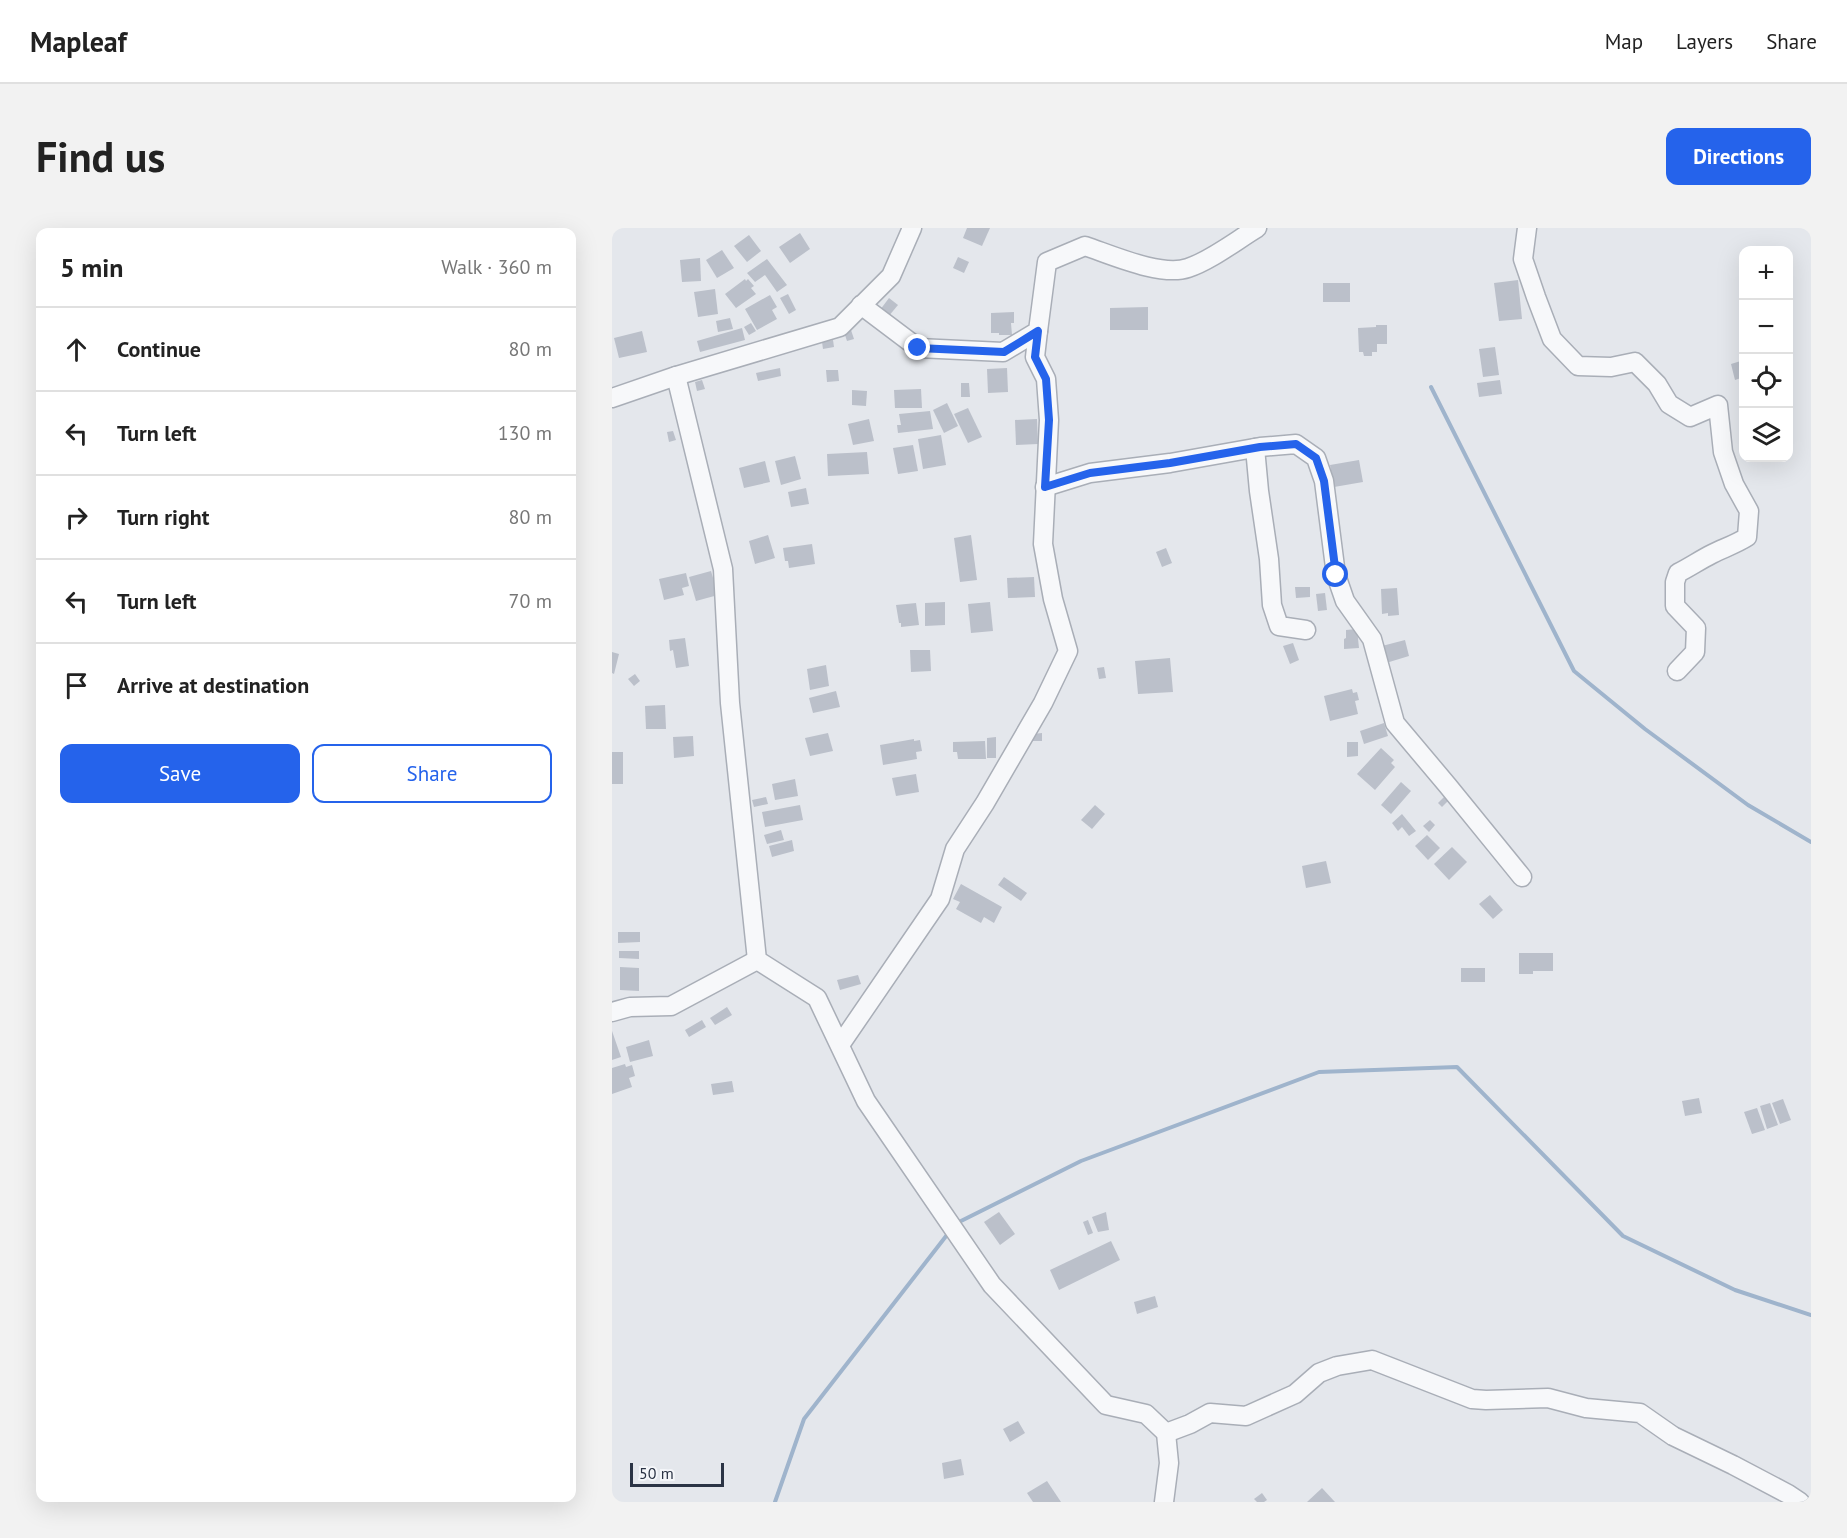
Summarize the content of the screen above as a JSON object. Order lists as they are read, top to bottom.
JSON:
{
  "scale_bar": "50 m",
  "page": {
    "header": "Mapleaf",
    "nav": ["Map", "Layers", "Share"],
    "buttons": [
      "Directions",
      ["Save", "Share"]
    ],
    "title": "Find us",
    "heading": ["5 min", "Walk · 360 m"],
    "map_buttons": ["+", "−"],
    "list": [
      ["Continue", "80 m"],
      ["Turn left", "130 m"],
      ["Turn right", "80 m"],
      ["Turn left", "70 m"],
      "Arrive at destination"
    ],
    "scale": "50 m"
  }
}
